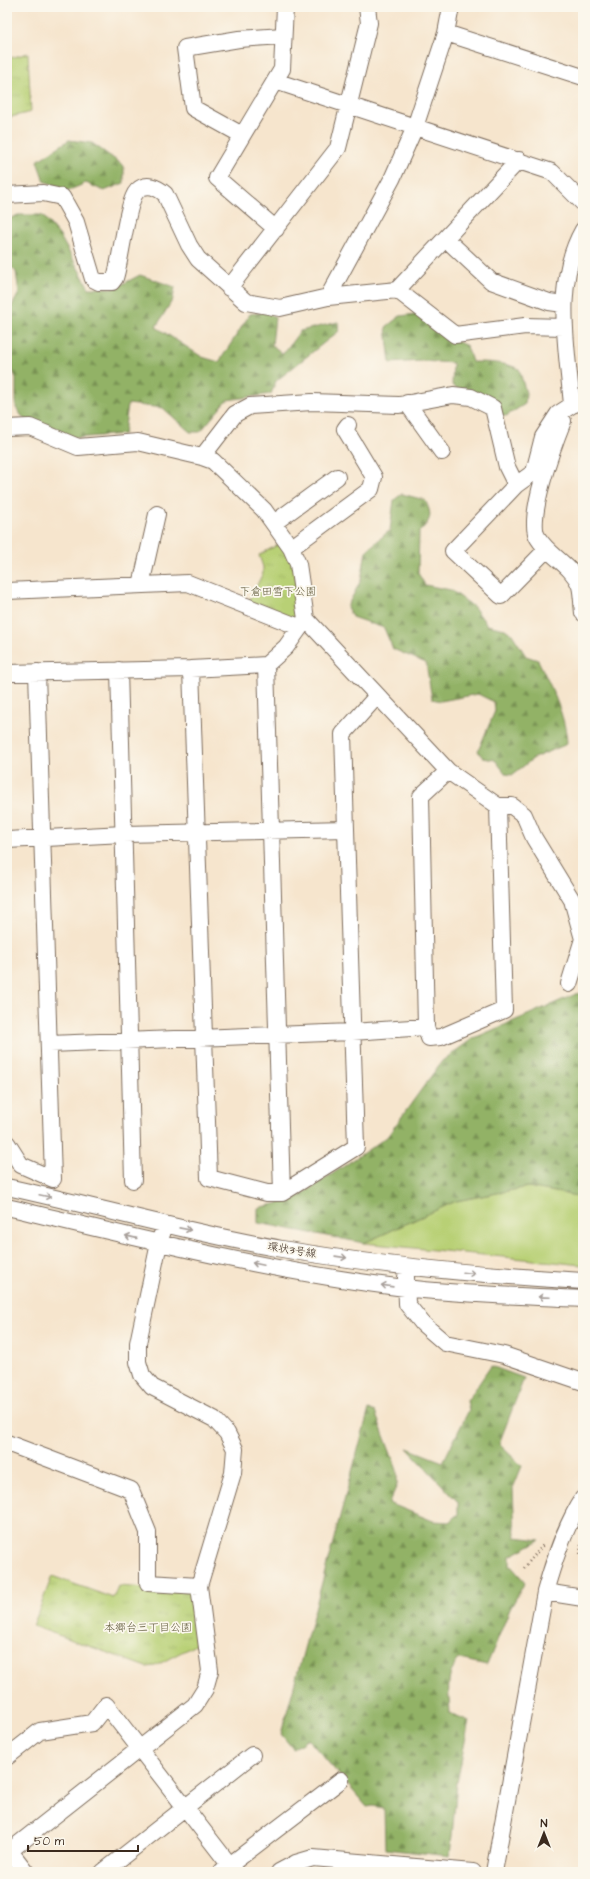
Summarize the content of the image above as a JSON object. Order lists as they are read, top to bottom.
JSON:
{
  "streets": {
    "street": ["環状3号線"]
  },
  "parks": ["下倉田雪下公園", "本郷台三丁目公園"],
  "scale_bar": "50 m",
  "north": "top"
}
